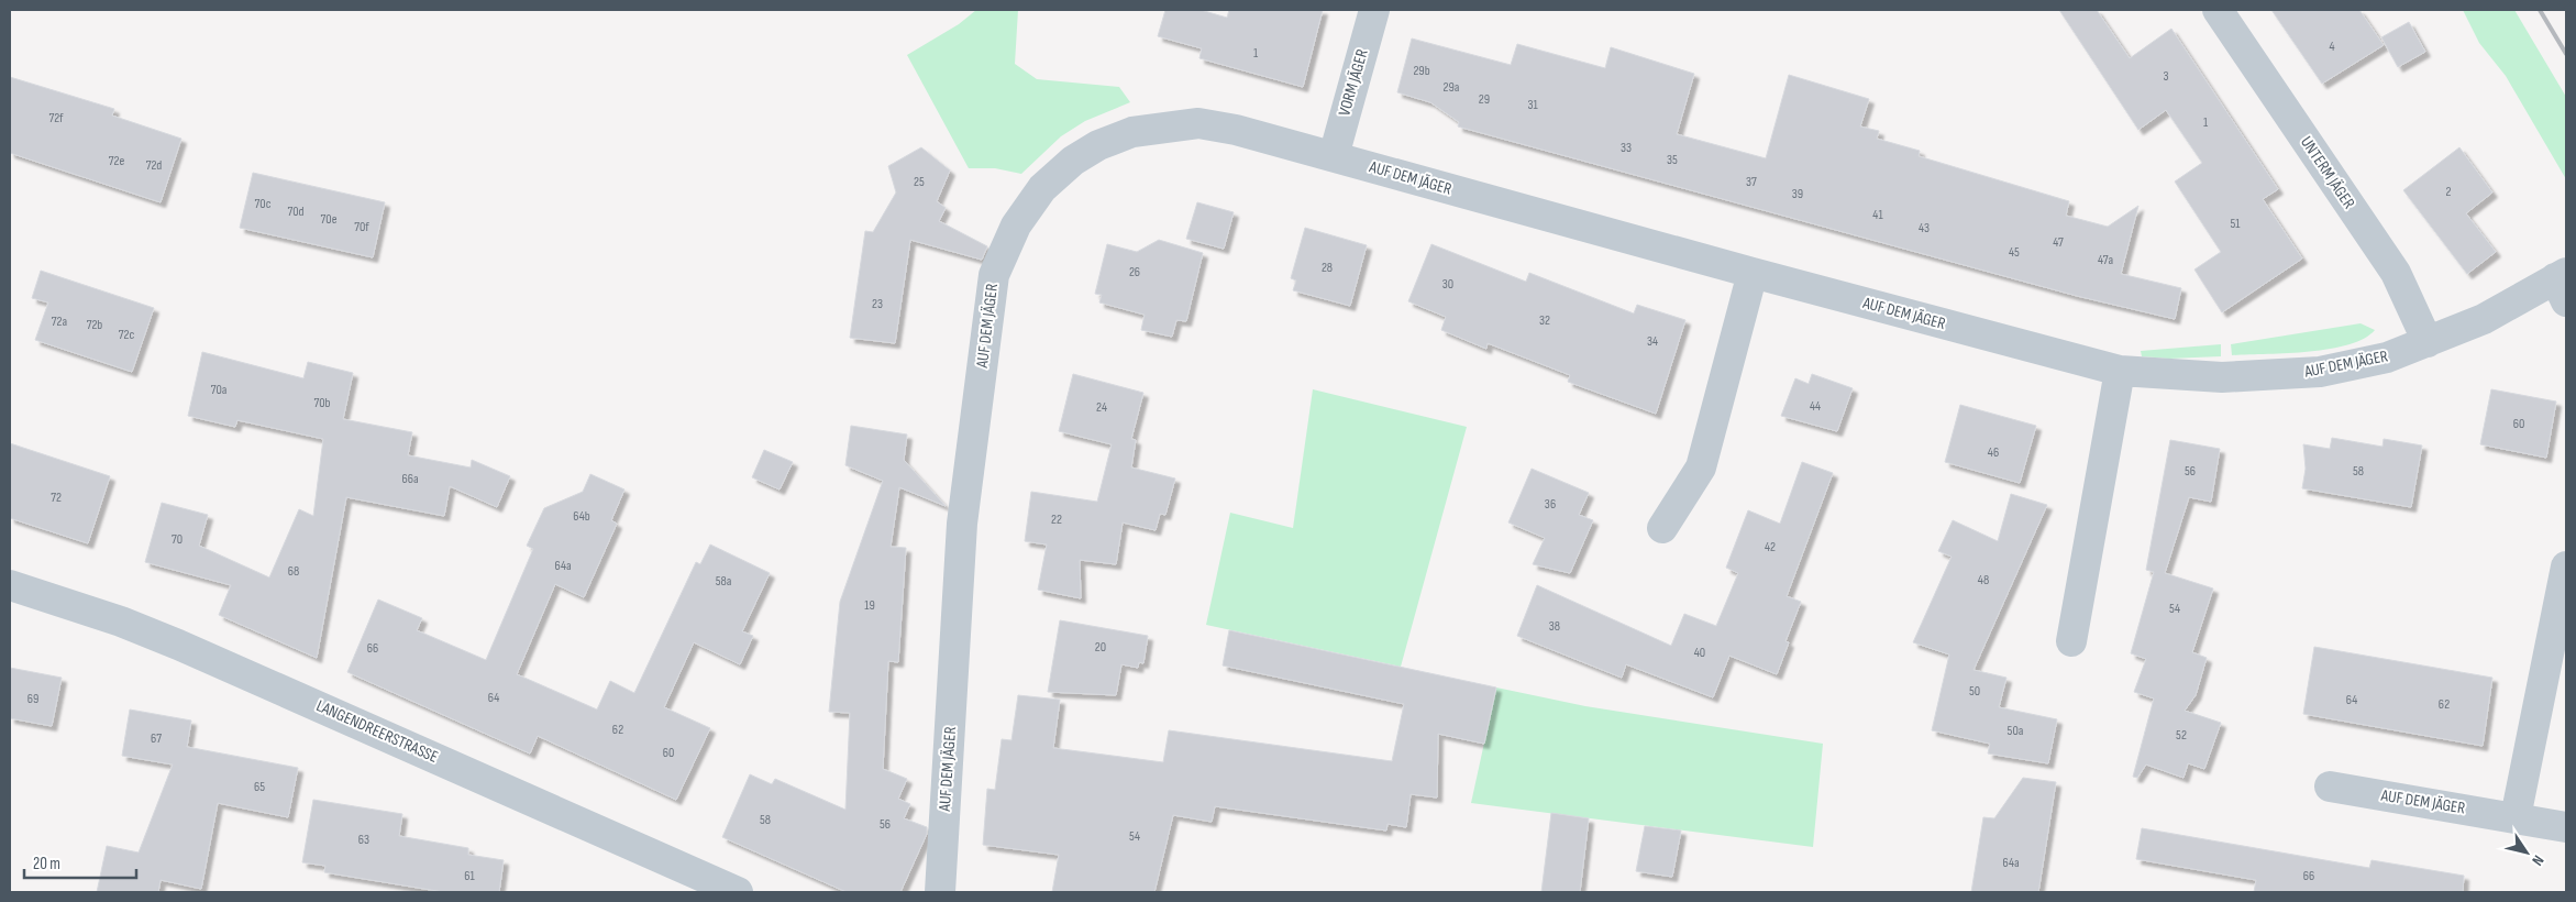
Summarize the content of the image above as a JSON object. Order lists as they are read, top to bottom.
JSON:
{
  "streets": {
    "street": [
      "VORM JÄGER",
      "UNTERM JÄGER",
      "AUF DEM JÄGER",
      "LANGENDREERSTRASSE"
    ]
  },
  "crossings": [
    ["VORM JÄGER", "AUF DEM JÄGER"],
    ["UNTERM JÄGER", "AUF DEM JÄGER"]
  ],
  "house_numbers": [
    "4",
    "1",
    "29b",
    "3",
    "29a",
    "29",
    "31",
    "72f",
    "1",
    "33",
    "35",
    "72e",
    "72d",
    "25",
    "37",
    "2",
    "39",
    "70c",
    "70d",
    "41",
    "70e",
    "51",
    "70f",
    "43",
    "47",
    "45",
    "47a",
    "28",
    "26",
    "30",
    "23",
    "32",
    "72a",
    "72b",
    "72c",
    "34",
    "70a",
    "70b",
    "44",
    "24",
    "60",
    "46",
    "56",
    "58",
    "66a",
    "72",
    "36",
    "64b",
    "22",
    "70",
    "42",
    "64a",
    "68",
    "48",
    "58a",
    "19",
    "54",
    "38",
    "20",
    "66",
    "40",
    "50",
    "64",
    "69",
    "64",
    "62",
    "62",
    "50a",
    "52",
    "67",
    "60",
    "65",
    "58",
    "56",
    "54",
    "63",
    "64a",
    "61",
    "66"
  ],
  "scale_bar": "20 m",
  "north": "bottom right"
}
